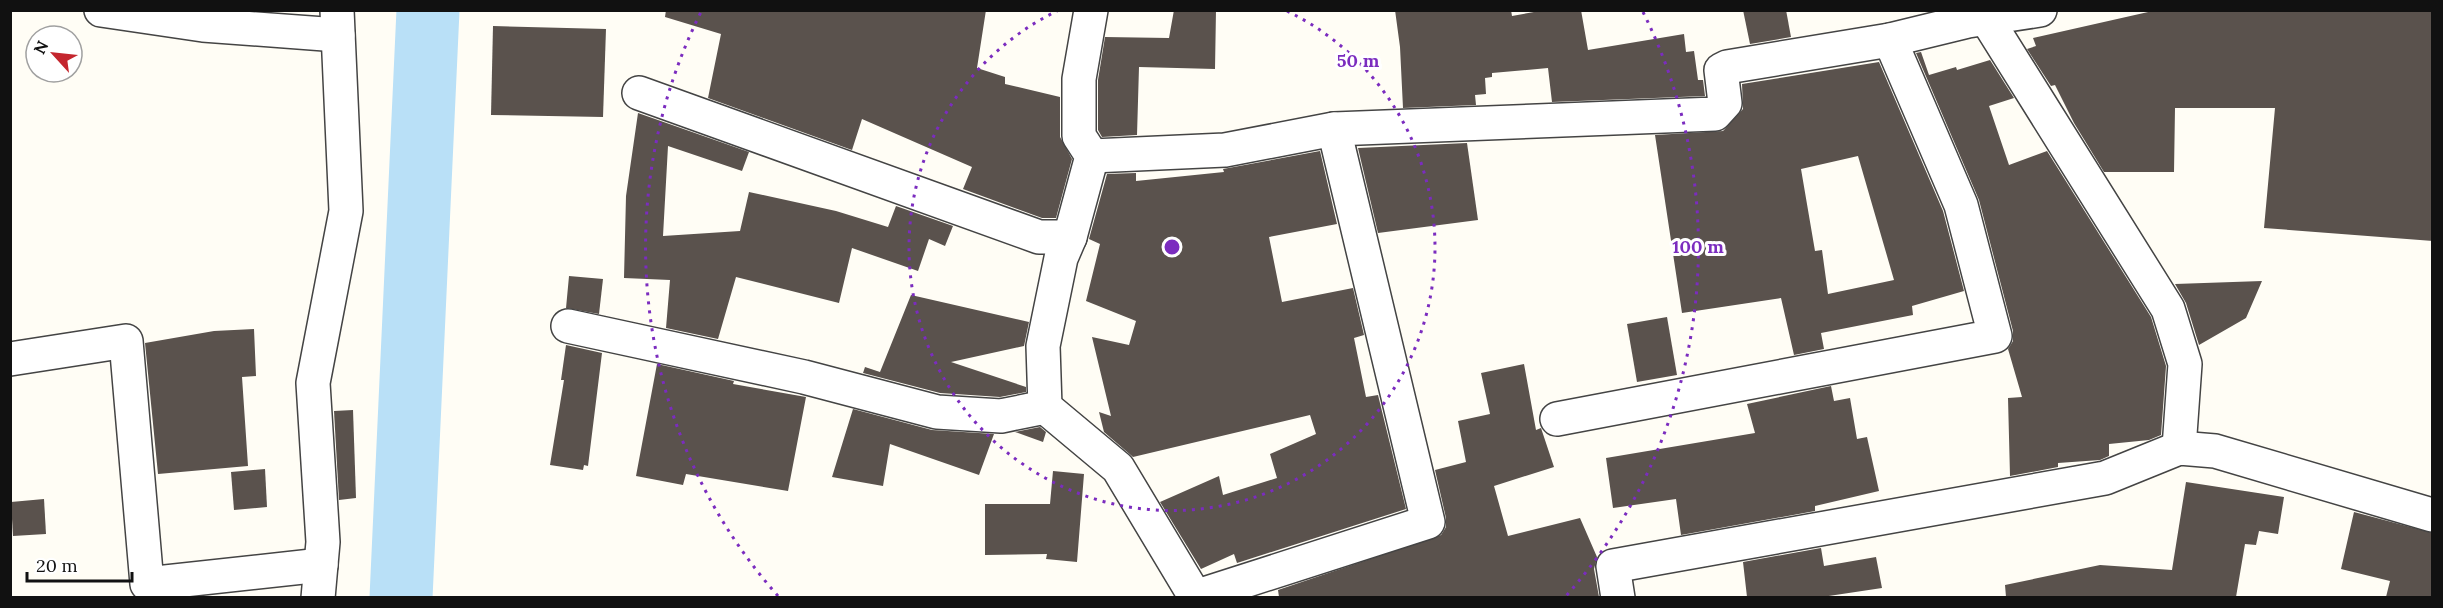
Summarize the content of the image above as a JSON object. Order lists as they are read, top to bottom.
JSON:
{
  "scale_bar": "20 m",
  "north": "top left",
  "rings": ["50 m", "100 m"]
}
